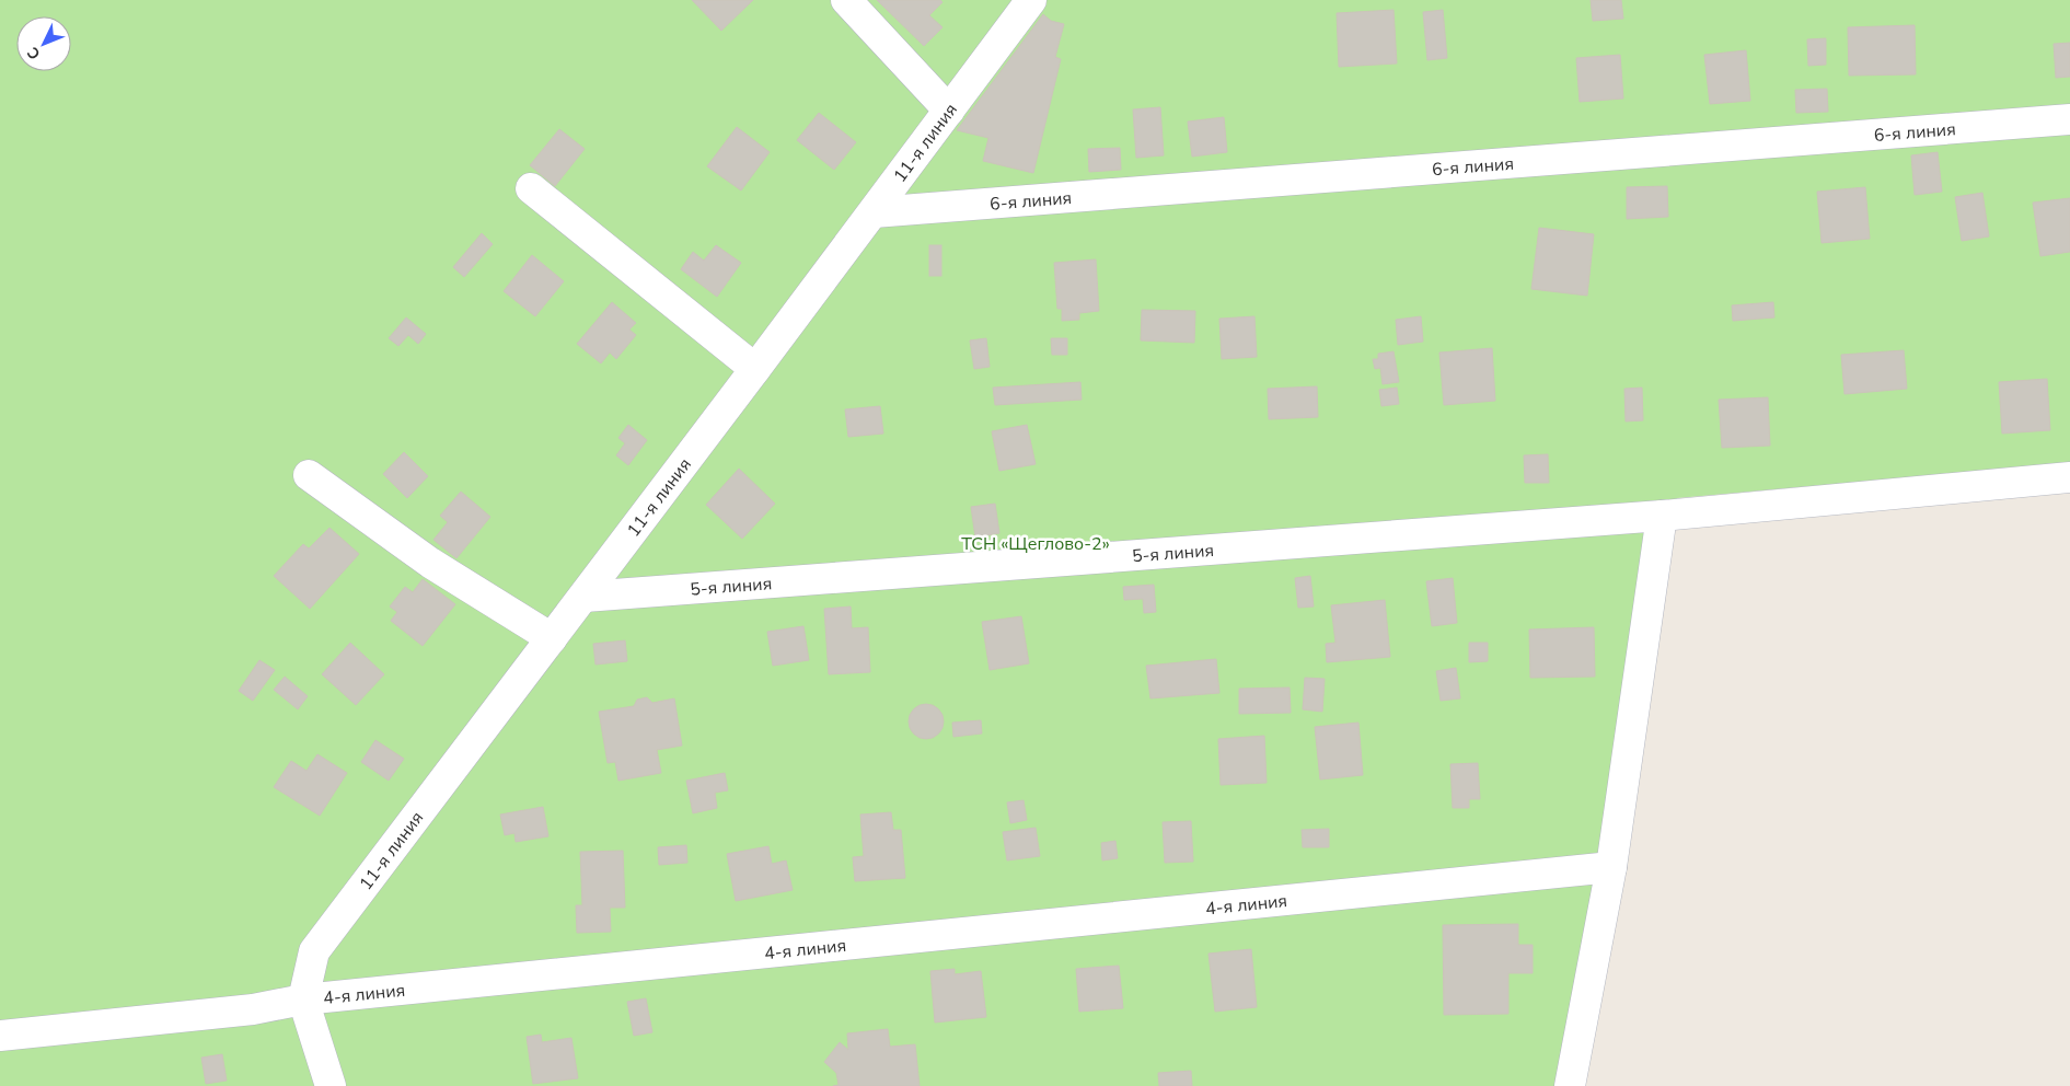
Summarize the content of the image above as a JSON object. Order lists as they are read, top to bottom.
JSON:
{
  "streets": {
    "street": [
      "6-я линия",
      "11-я линия",
      "5-я линия",
      "4-я линия"
    ]
  },
  "crossings": [
    ["6-я линия", "11-я линия"],
    ["11-я линия", "5-я линия"],
    ["11-я линия", "4-я линия"]
  ],
  "parks": ["ТСН «Щеглово-2»"],
  "north": "bottom left"
}
